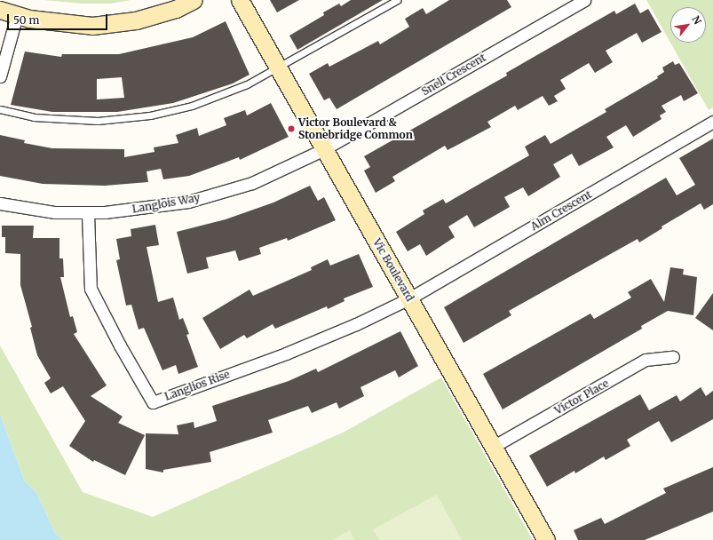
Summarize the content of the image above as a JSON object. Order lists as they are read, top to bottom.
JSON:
{
  "streets": {
    "street": [
      "Snell Crescent",
      "Langlois Way",
      "Alm Crescent",
      "Vic Boulevard",
      "Langlios Rise",
      "Victor Place"
    ]
  },
  "crossings": [
    ["Snell Crescent", "Langlois Way"],
    ["Snell Crescent", "Vic Boulevard"],
    ["Langlois Way", "Vic Boulevard"],
    ["Langlois Way", "Langlios Rise"],
    ["Alm Crescent", "Vic Boulevard"],
    ["Alm Crescent", "Langlios Rise"],
    ["Vic Boulevard", "Langlios Rise"],
    ["Vic Boulevard", "Victor Place"]
  ],
  "places": ["Victor Boulevard & Stonebridge Common"],
  "scale_bar": "50 m",
  "north": "top right"
}
